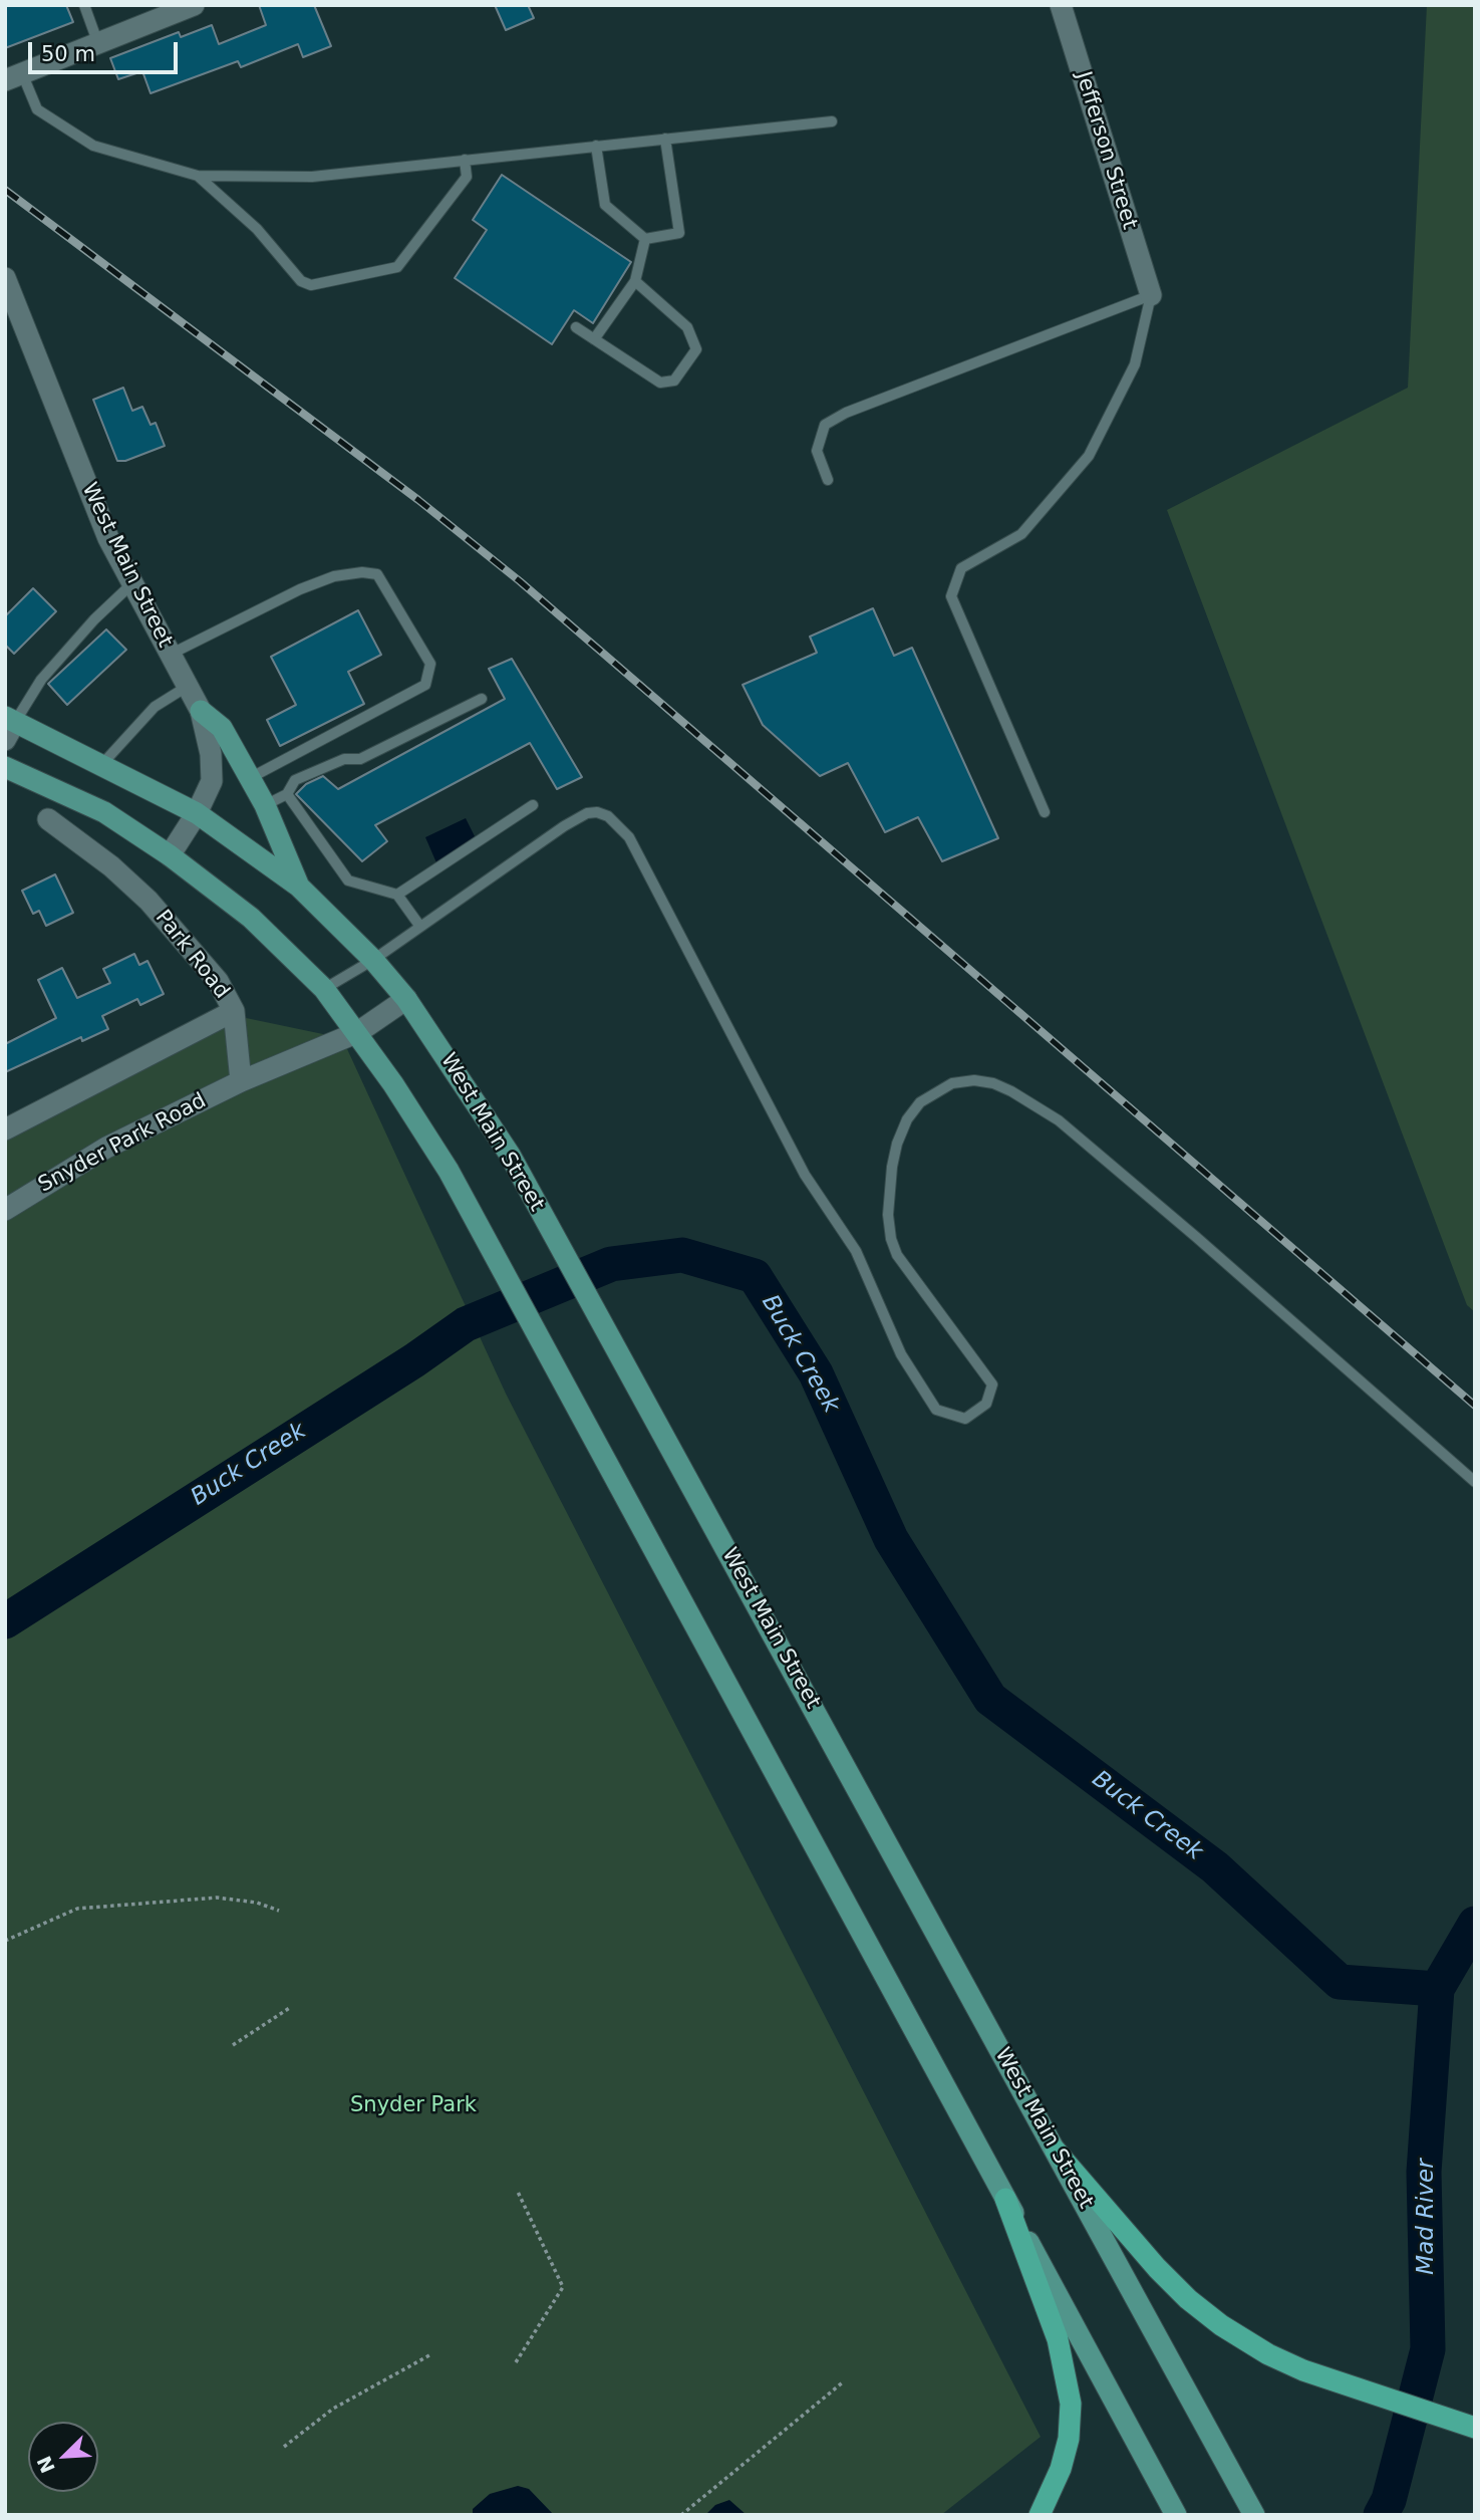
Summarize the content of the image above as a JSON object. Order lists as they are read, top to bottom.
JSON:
{
  "streets": {
    "main road": ["West Main Street"],
    "street": ["Jefferson Street", "Park Road", "Snyder Park Road"]
  },
  "crossings": [
    ["Park Road", "Snyder Park Road"]
  ],
  "water": ["Buck Creek", "Mad River"],
  "parks": ["Snyder Park"],
  "scale_bar": "50 m",
  "north": "bottom left"
}
